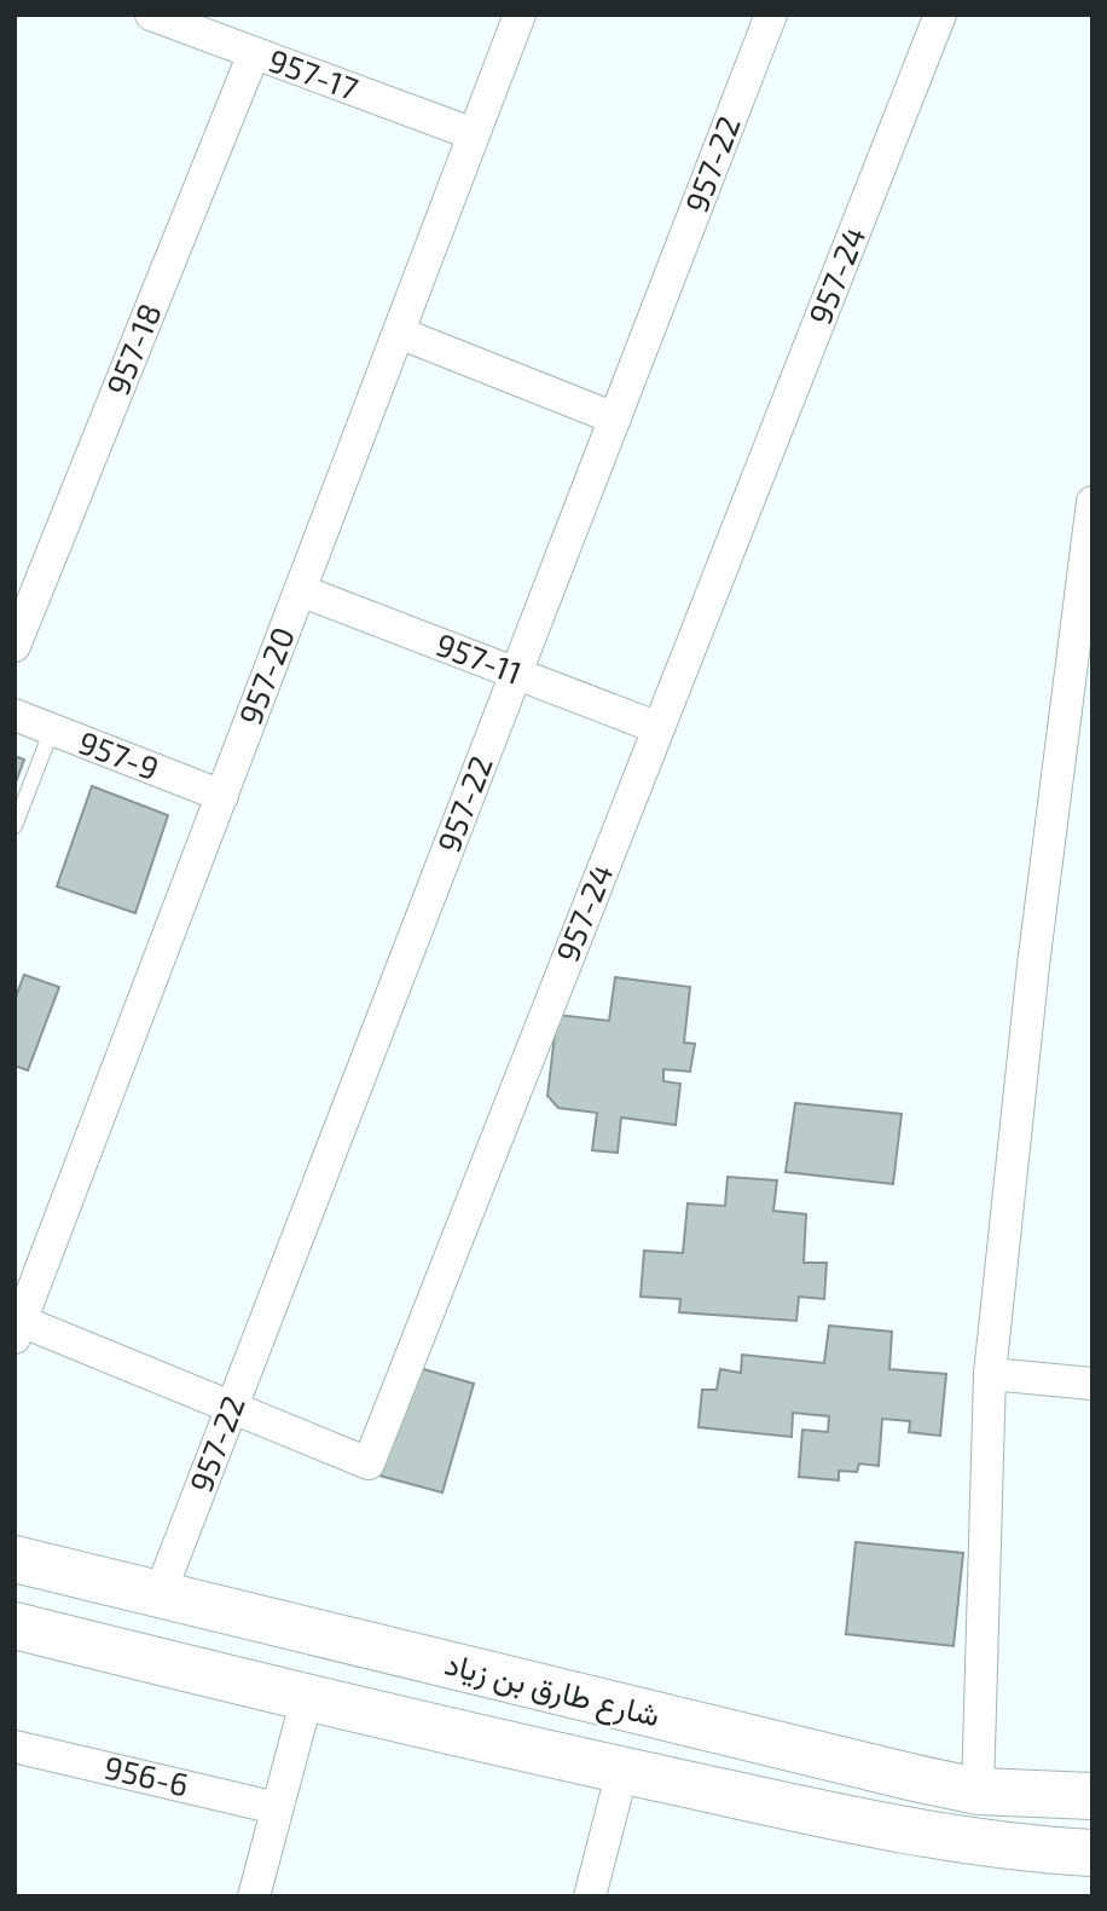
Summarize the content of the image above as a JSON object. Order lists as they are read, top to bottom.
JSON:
{
  "streets": {
    "main road": ["شارع طارق بن زياد"],
    "street": [
      "957-17",
      "957-22",
      "957-24",
      "957-18",
      "957-11",
      "957-20",
      "957-9",
      "956-6"
    ]
  },
  "crossings": [
    ["957-17", "957-18"],
    ["957-17", "957-20"],
    ["957-22", "957-24"],
    ["957-22", "957-11"],
    ["957-22", "شارع طارق بن زياد"],
    ["957-24", "957-11"],
    ["957-24", "957-20"],
    ["957-11", "957-20"],
    ["957-20", "957-9"]
  ]
}
